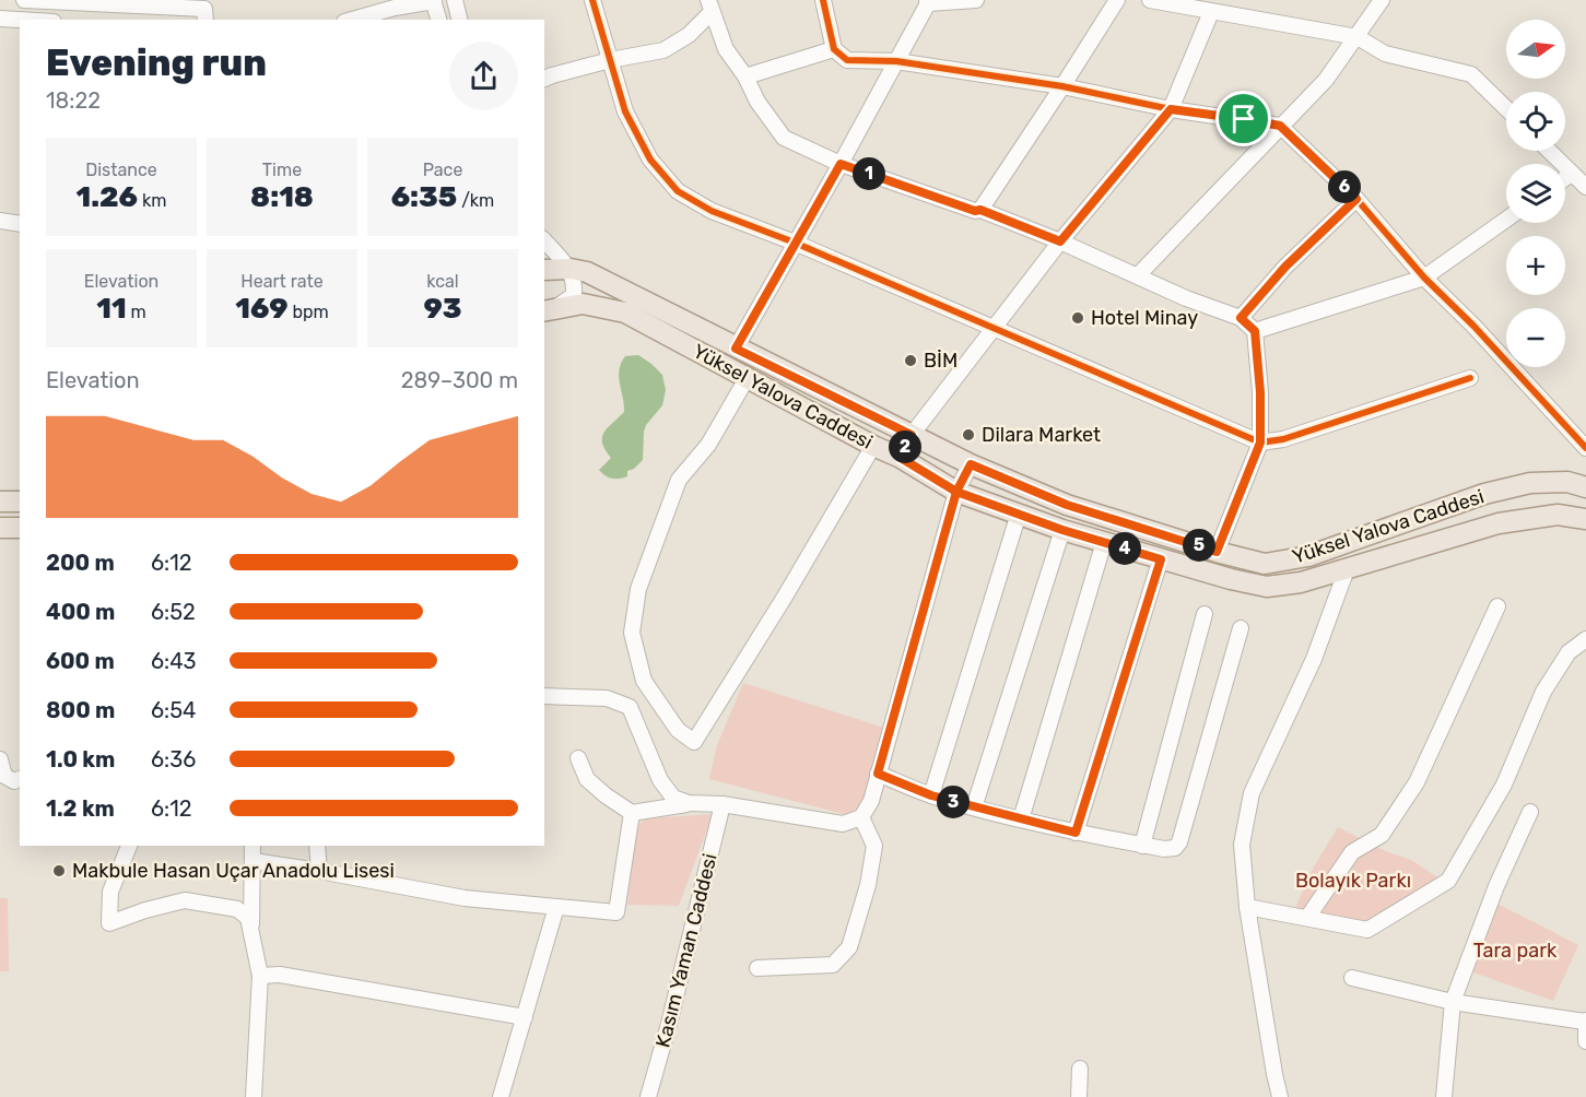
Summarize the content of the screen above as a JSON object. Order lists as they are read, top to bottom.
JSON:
{
  "streets": {
    "main road": ["Yüksel Yalova Caddesi"],
    "street": ["Kasım Yaman Caddesi"]
  },
  "parks": ["Bolayık Parkı", "Tara park"],
  "places": [
    "Hotel Minay",
    "BİM",
    "Dilara Market",
    "Makbule Hasan Uçar Anadolu Lisesi"
  ],
  "north": "right",
  "page": {
    "map_buttons": ["+", "−"],
    "heading": ["Evening run", "18:22"],
    "stats": [
      ["Distance", "1.26 km"],
      ["Time", "8:18"],
      ["Pace", "6:35 /km"],
      ["Elevation", "11 m"],
      ["Heart rate", "169 bpm"],
      ["kcal", "93"]
    ],
    "pins": [
      "1",
      "6",
      "2",
      "5",
      "4",
      "3"
    ],
    "chart": ["Elevation", "289–300 m"],
    "list": [
      {
        "name": "200 m",
        "note": "6:12"
      },
      {
        "name": "400 m",
        "note": "6:52"
      },
      {
        "name": "600 m",
        "note": "6:43"
      },
      {
        "name": "800 m",
        "note": "6:54"
      },
      {
        "name": "1.0 km",
        "note": "6:36"
      },
      {
        "name": "1.2 km",
        "note": "6:12"
      }
    ]
  }
}
